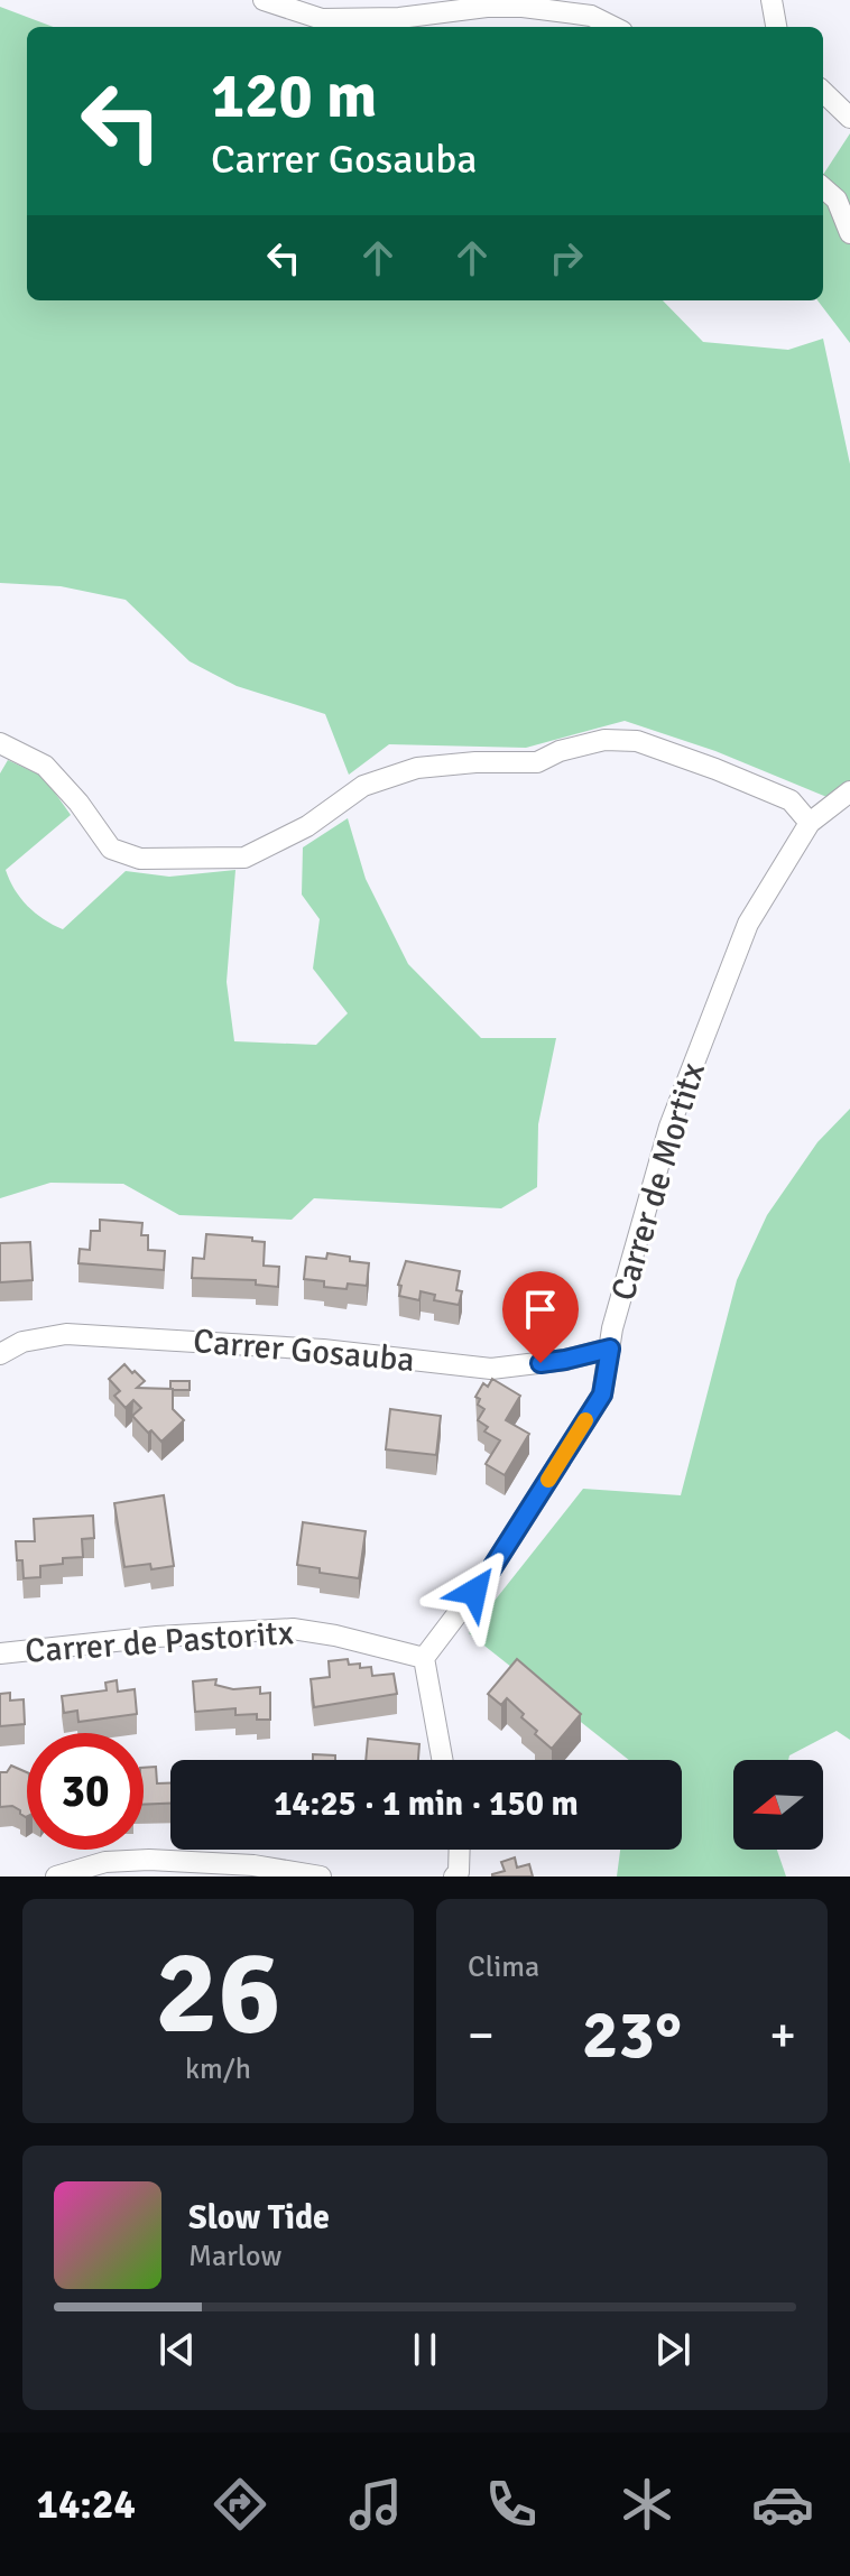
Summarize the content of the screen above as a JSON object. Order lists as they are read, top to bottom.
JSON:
{
  "streets": {
    "street": ["Carrer de Mortitx", "Carrer Gosauba", "Carrer de Pastoritx"]
  },
  "crossings": [
    ["Carrer de Mortitx", "Carrer Gosauba"],
    ["Carrer de Mortitx", "Carrer de Pastoritx"]
  ],
  "north": "left",
  "page": {
    "turn": ["120 m", "Carrer Gosauba"],
    "limit": "30",
    "trip": "14:25 · 1 min · 150 m",
    "tile": [
      ["26", "km/h"],
      "Clima"
    ],
    "heat": ["−", "23°", "+"],
    "song": ["Slow Tide", "Marlow"],
    "tabs": "14:24"
  }
}
